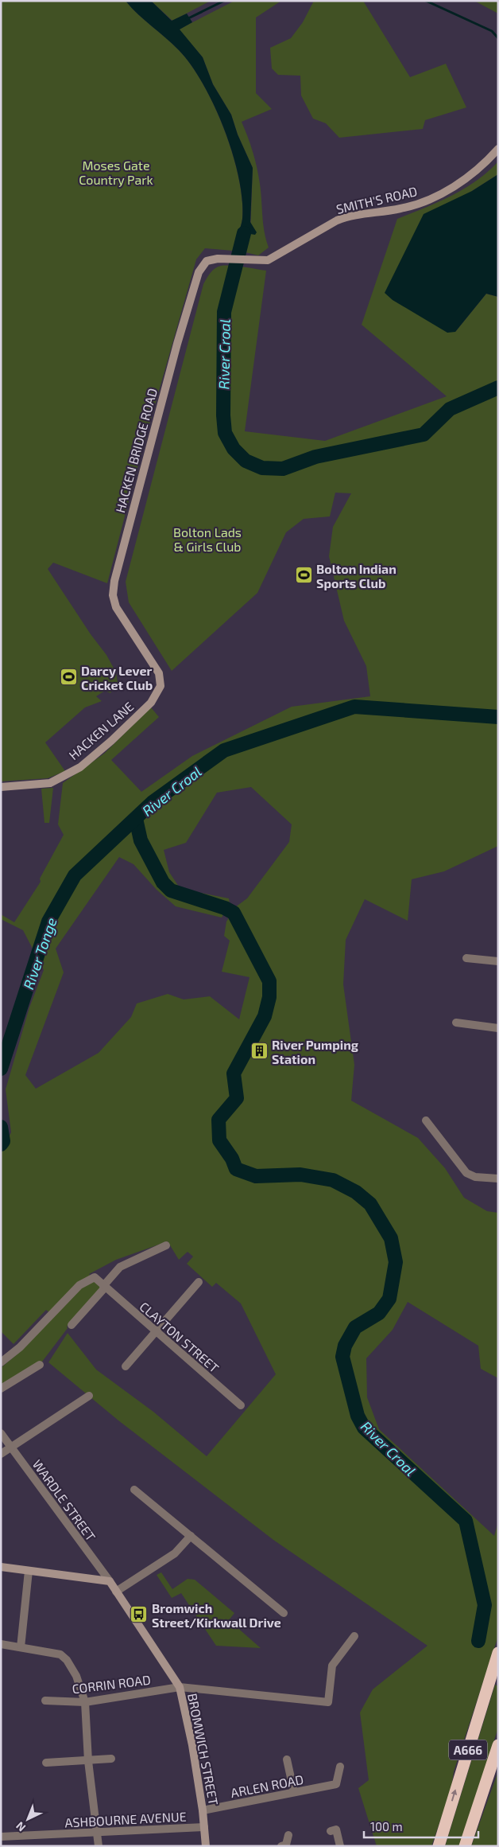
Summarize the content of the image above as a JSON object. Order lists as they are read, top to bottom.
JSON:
{
  "streets": {
    "highway": ["A666"],
    "street": [
      "SMITH'S ROAD",
      "HACKEN BRIDGE ROAD",
      "HACKEN LANE",
      "CLAYTON STREET",
      "WARDLE STREET",
      "CORRIN ROAD",
      "BROMWICH STREET",
      "ARLEN ROAD",
      "ASHBOURNE AVENUE"
    ]
  },
  "crossings": [
    ["SMITH'S ROAD", "HACKEN BRIDGE ROAD"],
    ["HACKEN BRIDGE ROAD", "HACKEN LANE"],
    ["WARDLE STREET", "BROMWICH STREET"],
    ["CORRIN ROAD", "BROMWICH STREET"],
    ["BROMWICH STREET", "ARLEN ROAD"],
    ["BROMWICH STREET", "ASHBOURNE AVENUE"]
  ],
  "water": ["River Croal", "River Tonge"],
  "parks": ["Moses Gate Country Park", "Bolton Lads & Girls Club"],
  "places": {
    "sports": ["Bolton Indian Sports Club", "Darcy Lever Cricket Club"],
    "building": ["River Pumping Station"],
    "bus stop": ["Bromwich Street/Kirkwall Drive"]
  },
  "scale_bar": "100 m",
  "north": "bottom left"
}
